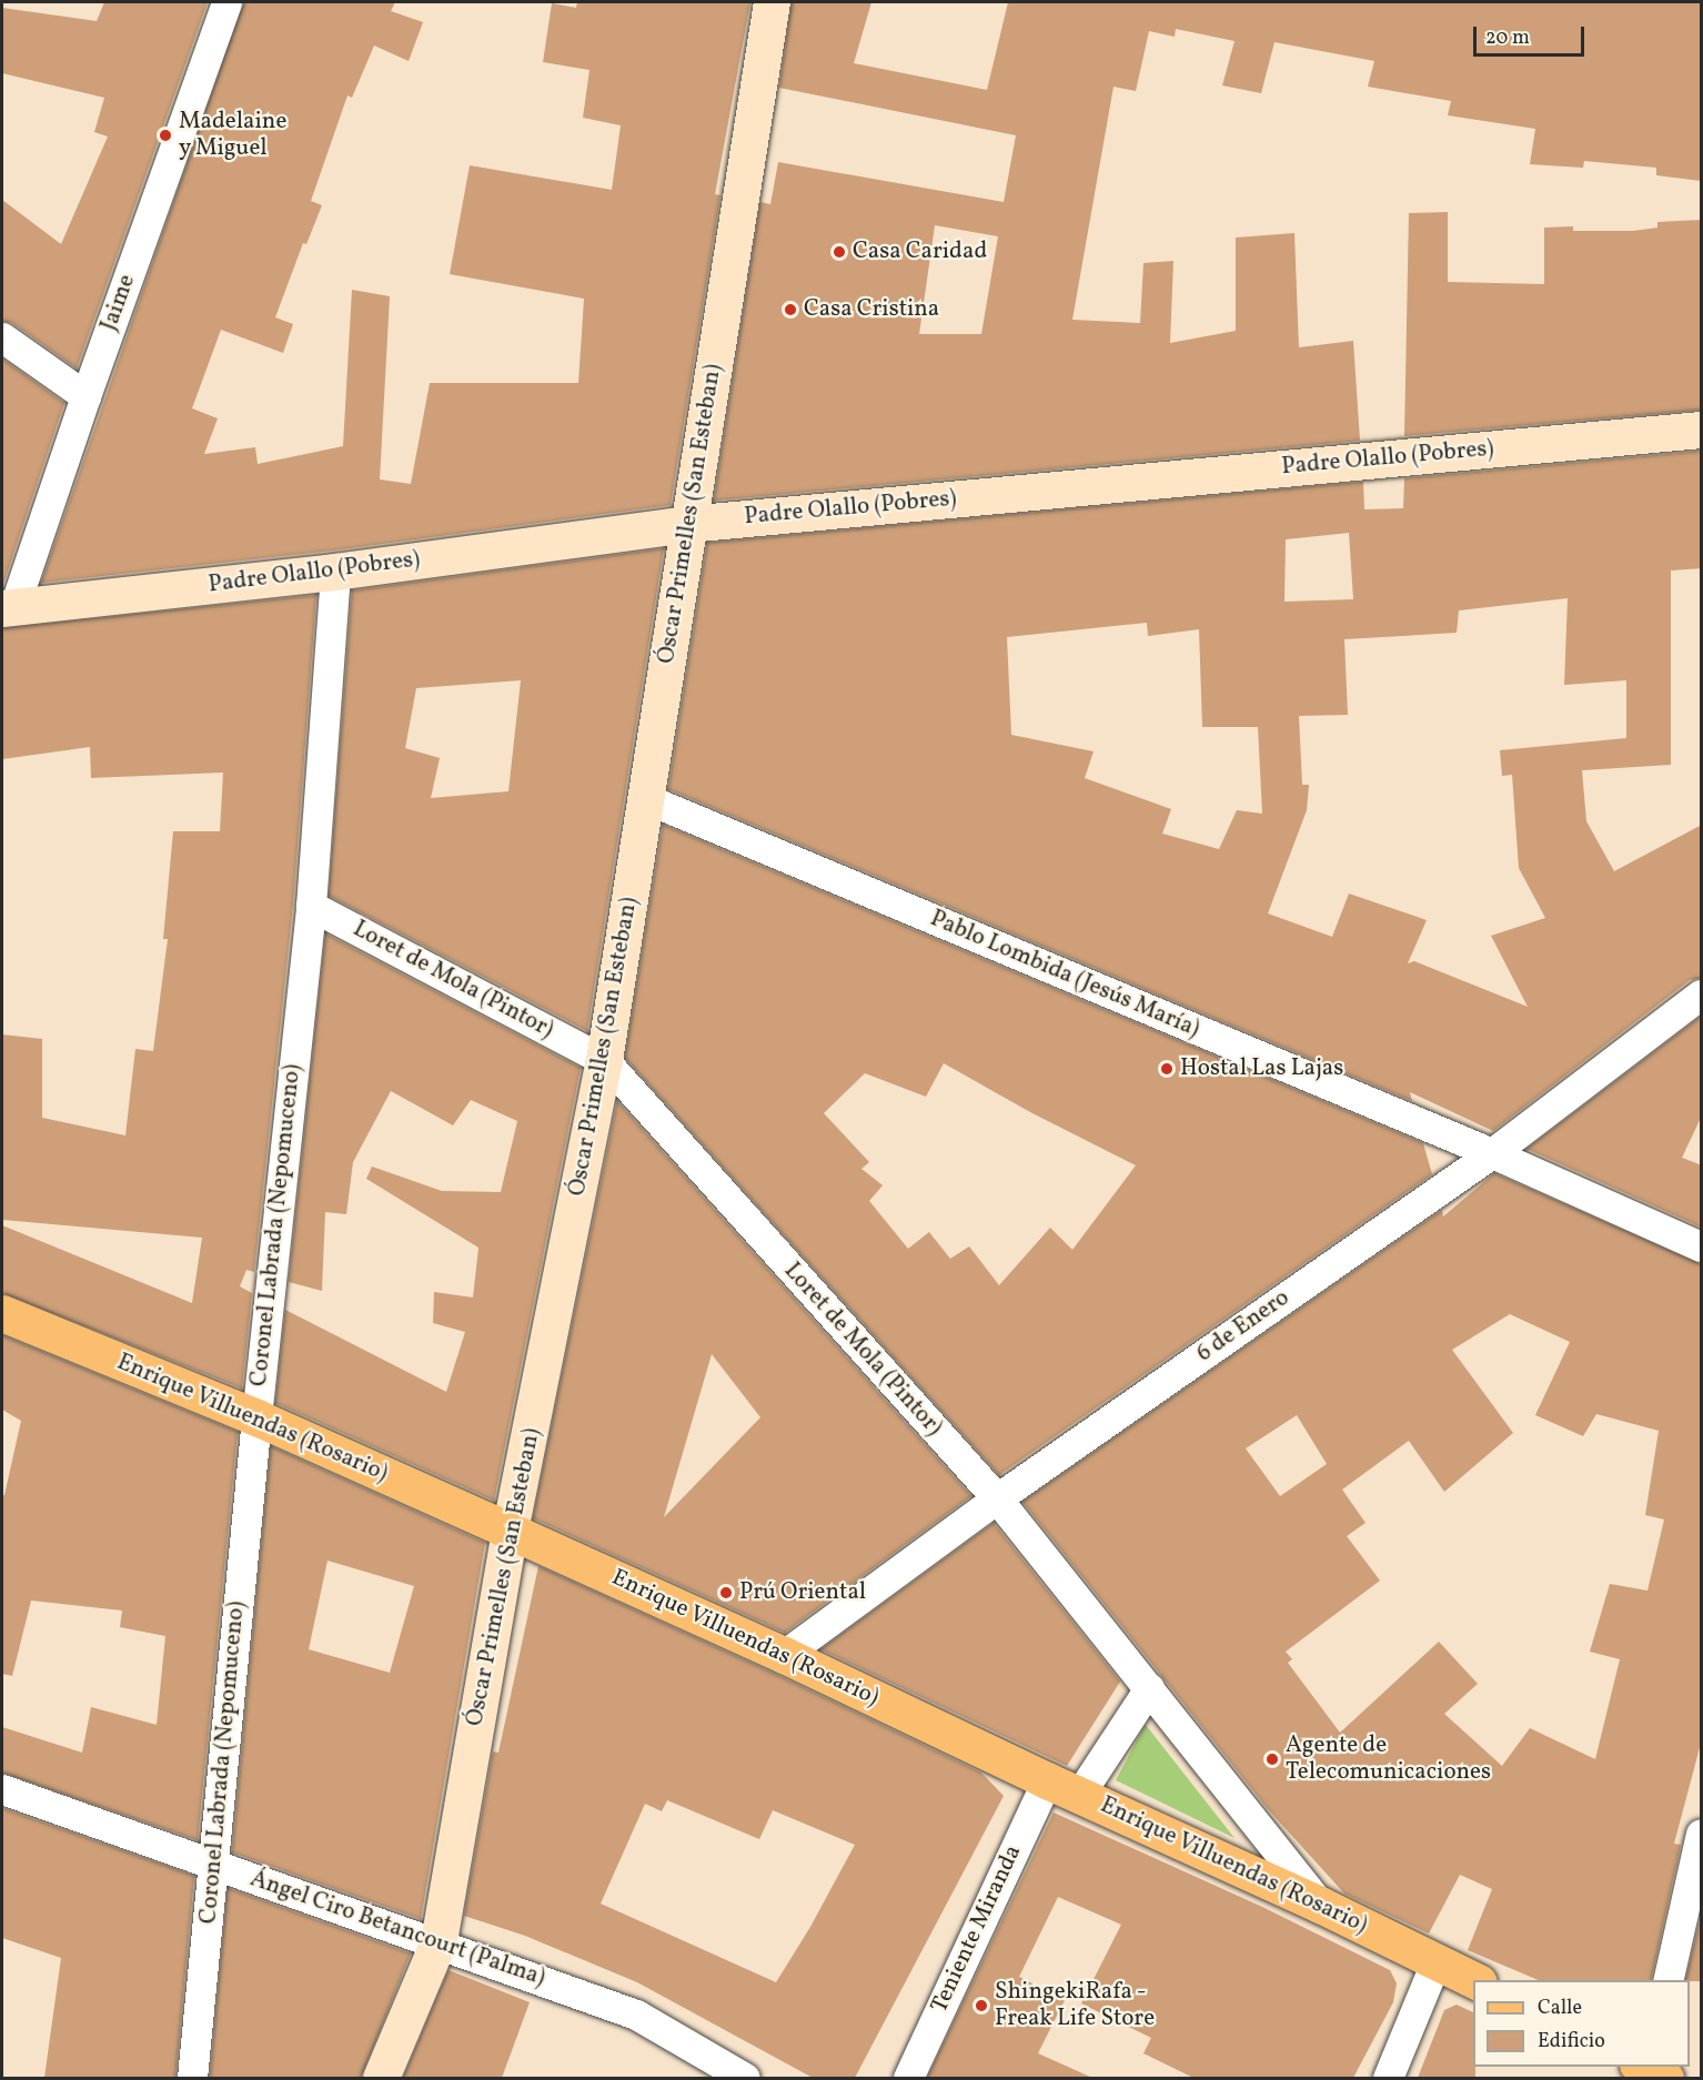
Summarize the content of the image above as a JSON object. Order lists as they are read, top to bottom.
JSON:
{
  "streets": {
    "main road": ["Padre Olallo (Pobres)", "Óscar Primelles (San Esteban)", "Enrique Villuendas (Rosario)"],
    "street": [
      "Jaime",
      "Pablo Lombida (Jesús María)",
      "Loret de Mola (Pintor)",
      "Coronel Labrada (Nepomuceno)",
      "6 de Enero",
      "Ángel Ciro Betancourt (Palma)",
      "Teniente Miranda"
    ]
  },
  "crossings": [
    ["Jaime", "Padre Olallo (Pobres)"],
    ["Padre Olallo (Pobres)", "Óscar Primelles (San Esteban)"],
    ["Padre Olallo (Pobres)", "Coronel Labrada (Nepomuceno)"],
    ["Óscar Primelles (San Esteban)", "Pablo Lombida (Jesús María)"],
    ["Óscar Primelles (San Esteban)", "Loret de Mola (Pintor)"],
    ["Óscar Primelles (San Esteban)", "Enrique Villuendas (Rosario)"],
    ["Óscar Primelles (San Esteban)", "Ángel Ciro Betancourt (Palma)"],
    ["Pablo Lombida (Jesús María)", "6 de Enero"],
    ["Loret de Mola (Pintor)", "Coronel Labrada (Nepomuceno)"],
    ["Loret de Mola (Pintor)", "6 de Enero"],
    ["Loret de Mola (Pintor)", "Enrique Villuendas (Rosario)"],
    ["Loret de Mola (Pintor)", "Teniente Miranda"],
    ["Coronel Labrada (Nepomuceno)", "Enrique Villuendas (Rosario)"],
    ["Coronel Labrada (Nepomuceno)", "Ángel Ciro Betancourt (Palma)"],
    ["6 de Enero", "Enrique Villuendas (Rosario)"],
    ["Enrique Villuendas (Rosario)", "Teniente Miranda"]
  ],
  "places": [
    "Madelaine y Miguel",
    "Casa Caridad",
    "Casa Cristina",
    "Hostal Las Lajas",
    "Prú Oriental",
    "Agente de Telecomunicaciones",
    "ShingekiRafa - Freak Life Store"
  ],
  "legend": ["Calle", "Edificio"],
  "scale_bar": "20 m"
}
